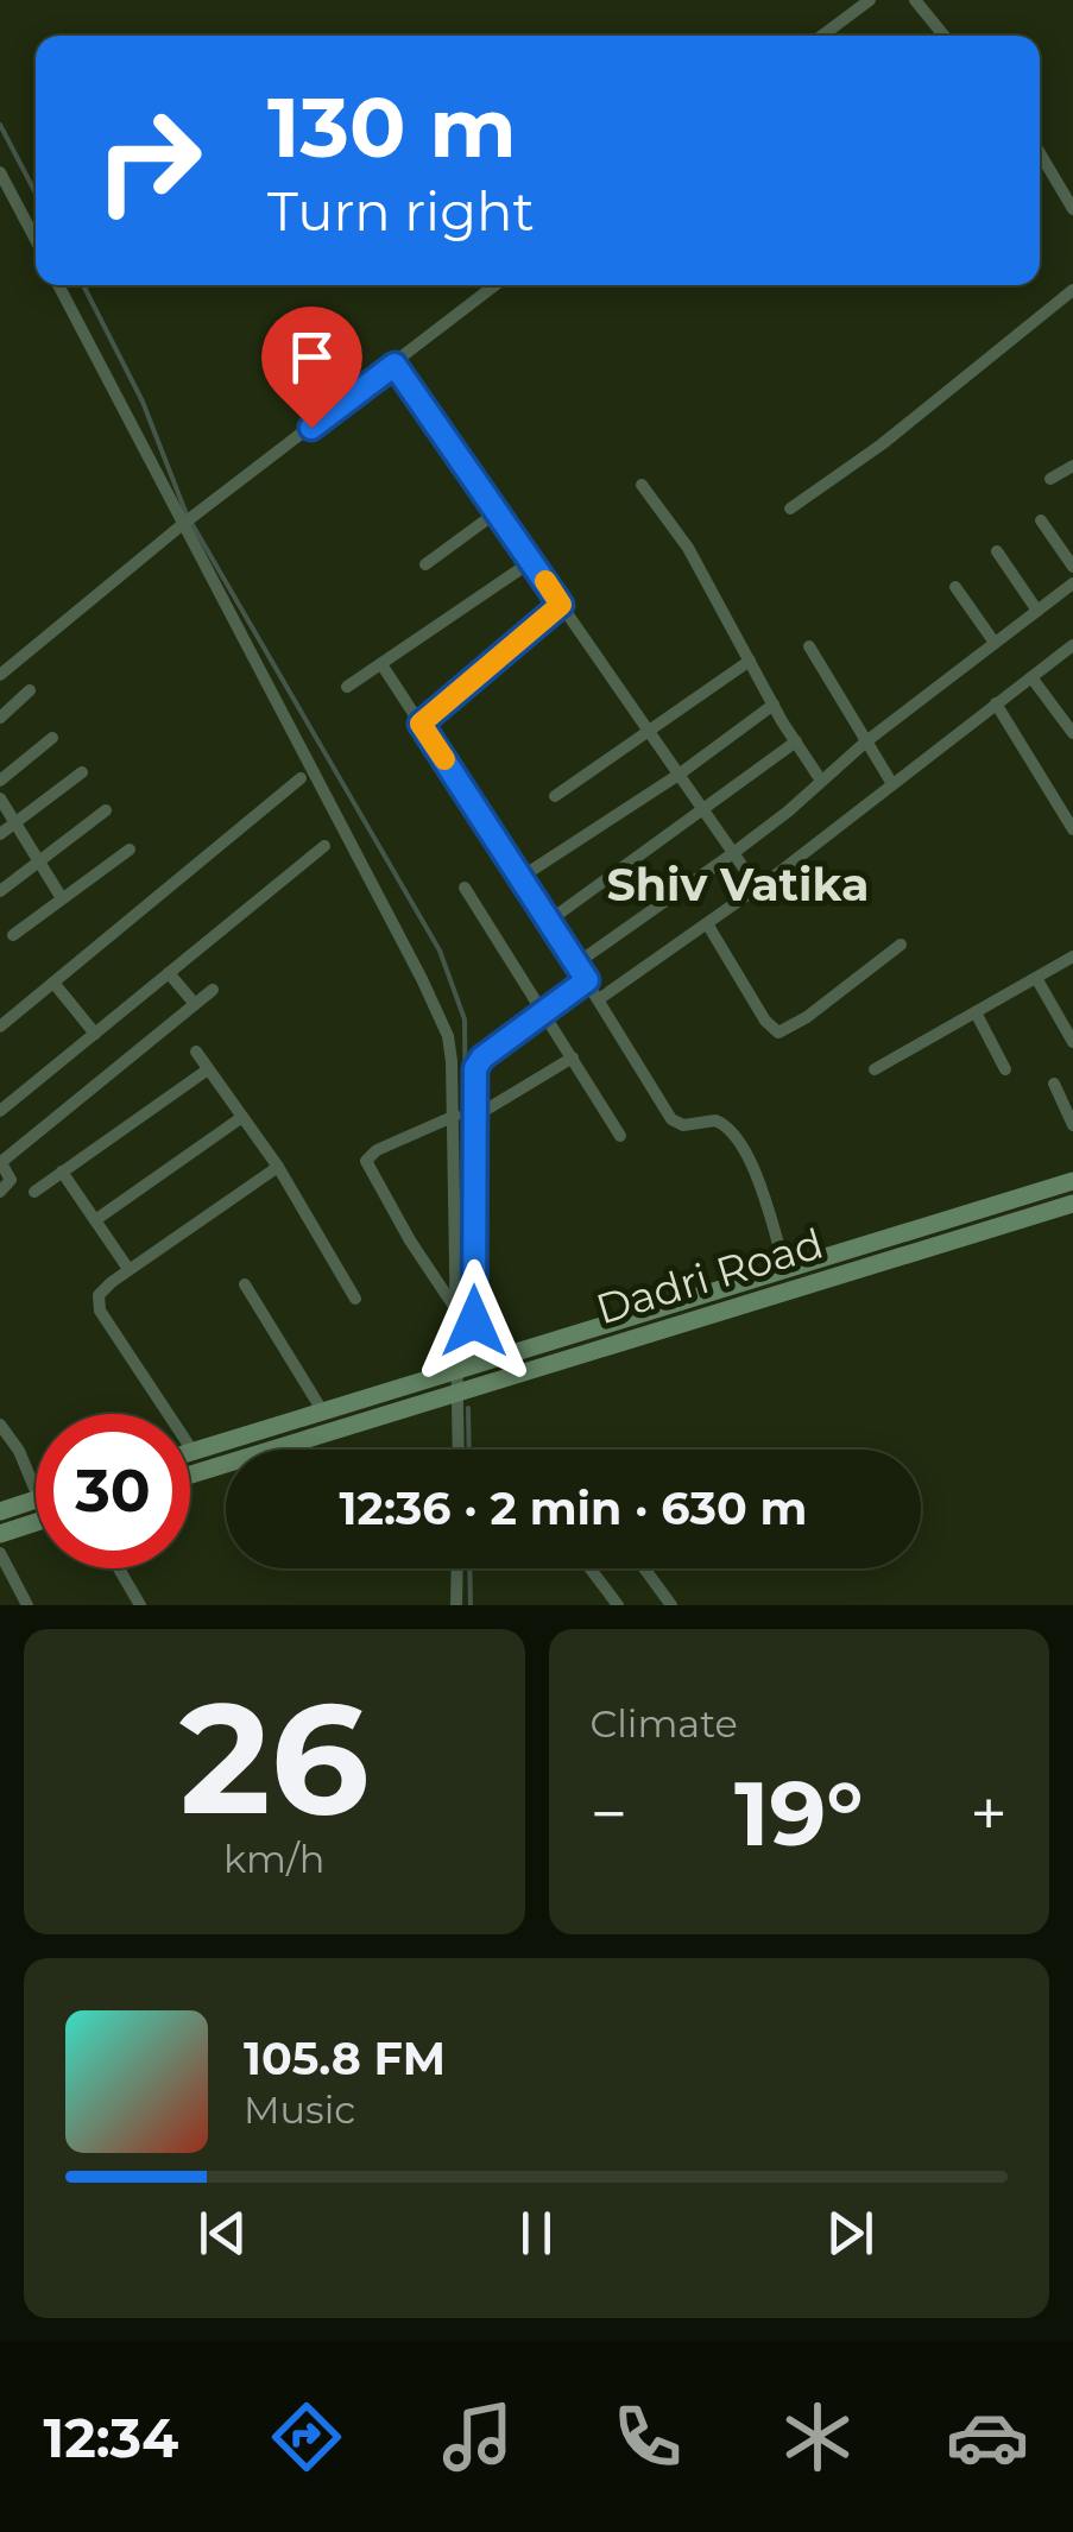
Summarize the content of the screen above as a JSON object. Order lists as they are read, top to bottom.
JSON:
{
  "streets": {
    "street": ["Dadri Road"]
  },
  "districts": ["Shiv Vatika"],
  "page": {
    "turn": ["130 m", "Turn right"],
    "limit": "30",
    "trip": "12:36 · 2 min · 630 m",
    "tile": [
      ["26", "km/h"],
      "Climate"
    ],
    "heat": ["−", "19°", "+"],
    "song": ["105.8 FM", "Music"],
    "tabs": "12:34"
  }
}
